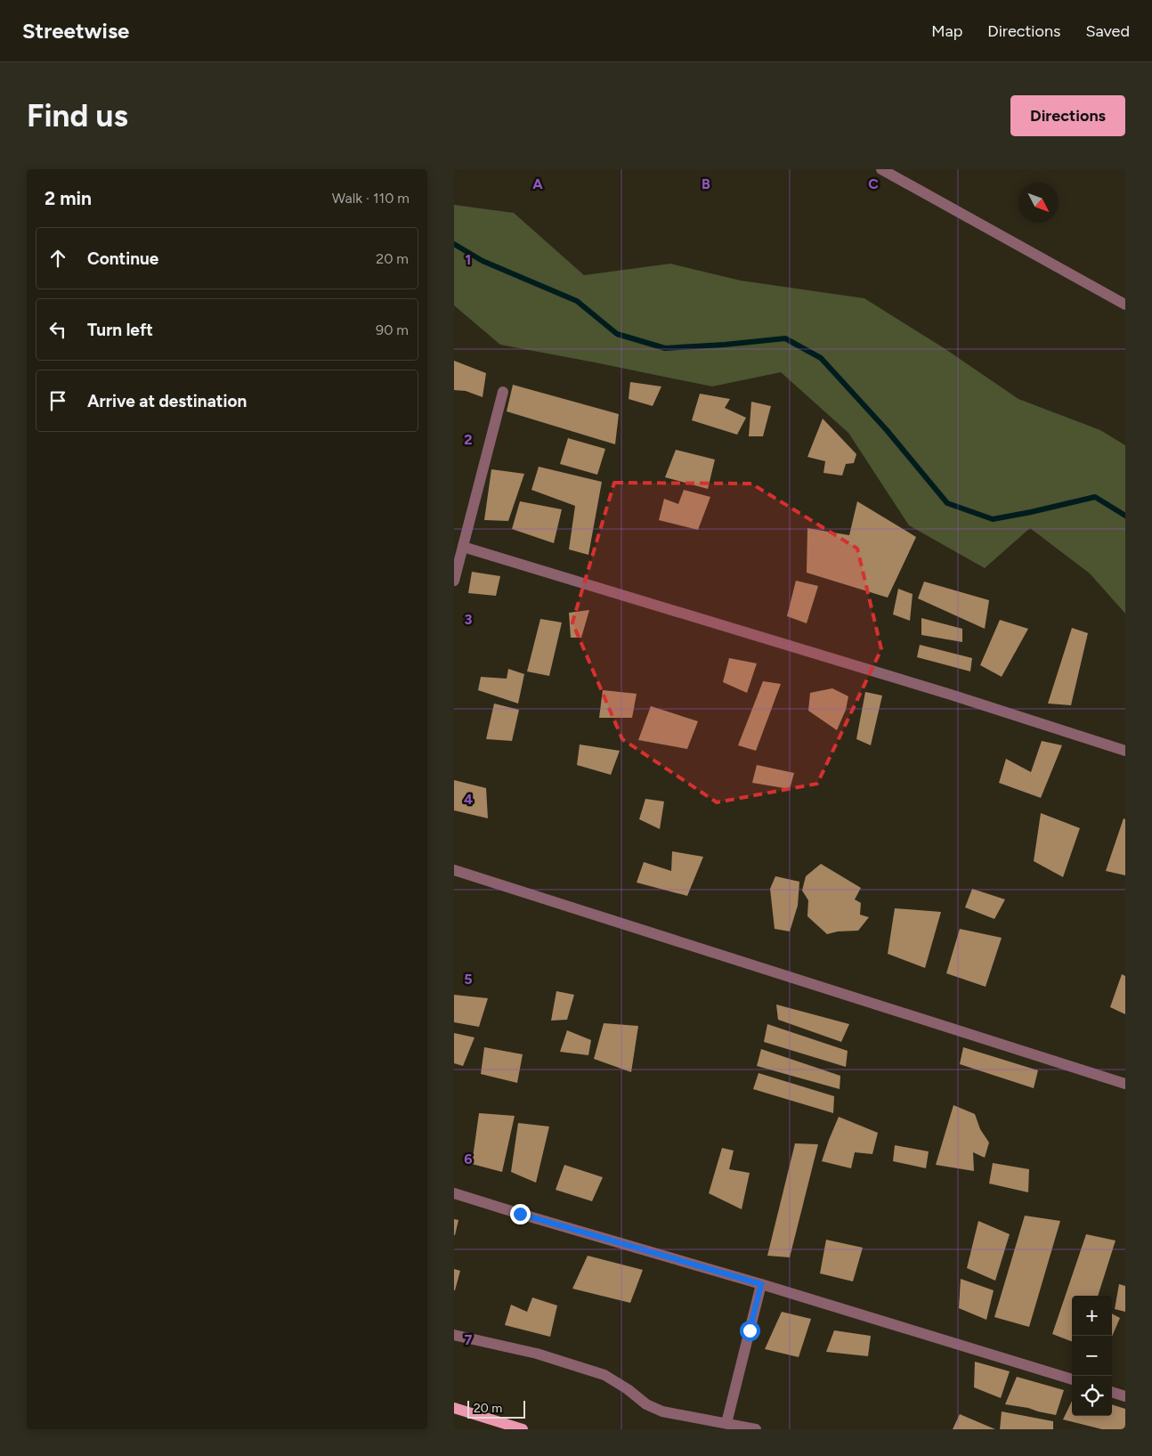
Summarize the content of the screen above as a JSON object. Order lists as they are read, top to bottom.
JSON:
{
  "scale_bar": "20 m",
  "north": "bottom right",
  "page": {
    "header": "Streetwise",
    "nav": ["Map", "Directions", "Saved"],
    "buttons": "Directions",
    "title": "Find us",
    "heading": ["2 min", "Walk · 110 m"],
    "list": [
      ["Continue", "20 m"],
      ["Turn left", "90 m"],
      "Arrive at destination"
    ],
    "map_buttons": ["+", "−"],
    "scale": "20 m"
  },
  "grid": {
    "columns": ["A", "B", "C"],
    "rows": [
      "1",
      "2",
      "3",
      "4",
      "5",
      "6",
      "7"
    ]
  }
}
